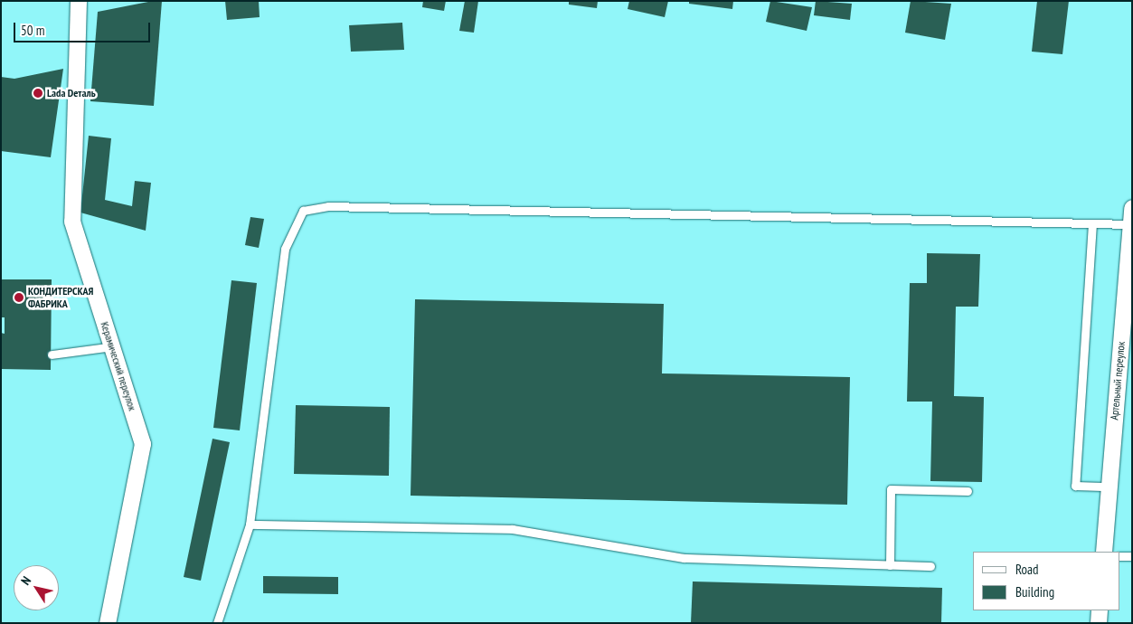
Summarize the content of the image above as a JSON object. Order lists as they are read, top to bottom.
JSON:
{
  "streets": {
    "street": ["Керамический переулок", "Артельный переулок"]
  },
  "places": ["Lada Dеталь", "КОНДИТЕРСКАЯ ФАБРИКА"],
  "legend": ["Road", "Building"],
  "scale_bar": "50 m",
  "north": "top left"
}
